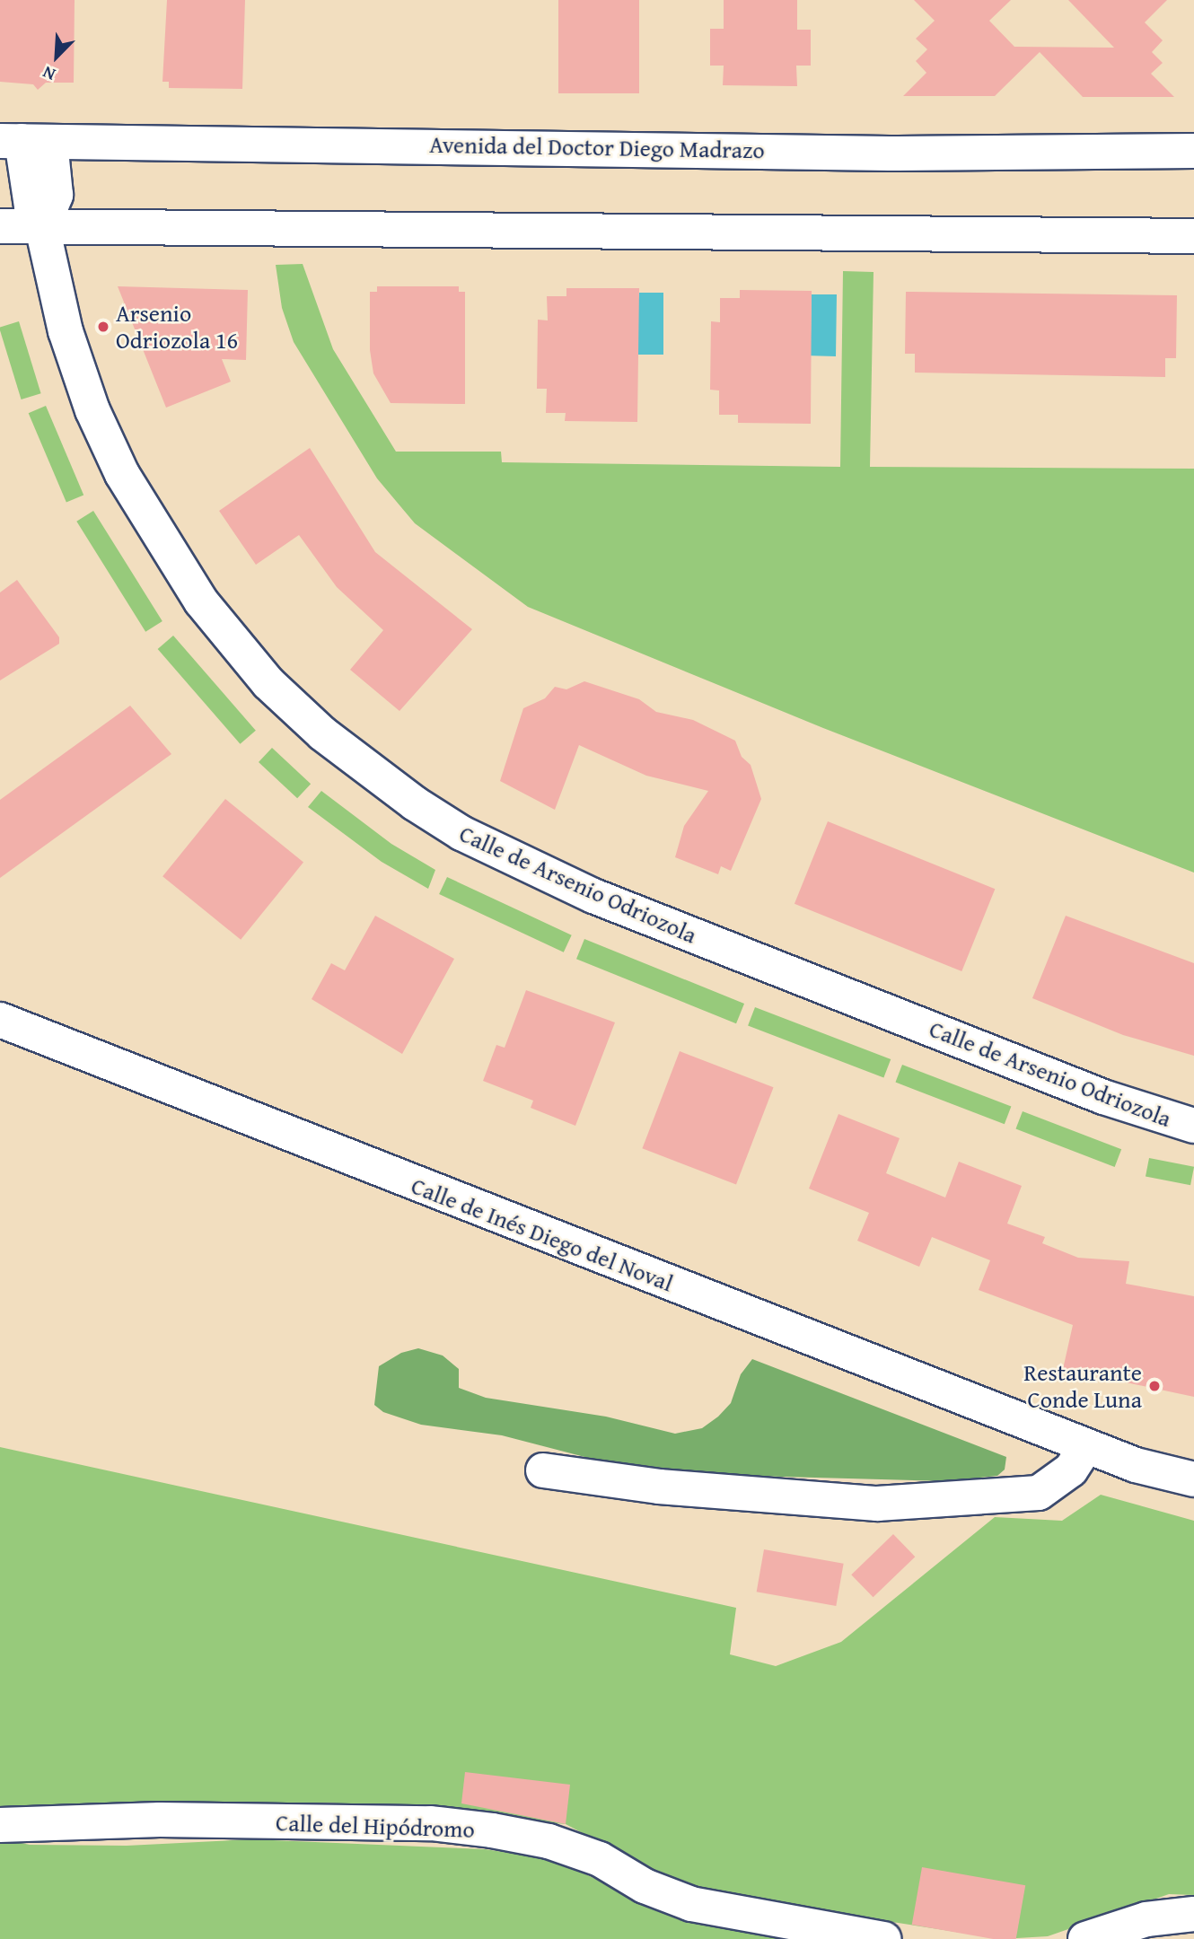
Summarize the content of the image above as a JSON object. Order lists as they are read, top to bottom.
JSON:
{
  "streets": {
    "street": [
      "Avenida del Doctor Diego Madrazo",
      "Calle de Arsenio Odriozola",
      "Calle de Inés Diego del Noval",
      "Calle del Hipódromo"
    ]
  },
  "crossings": [
    ["Avenida del Doctor Diego Madrazo", "Calle de Arsenio Odriozola"]
  ],
  "places": ["Arsenio Odriozola 16", "Restaurante Conde Luna"],
  "north": "bottom left"
}
